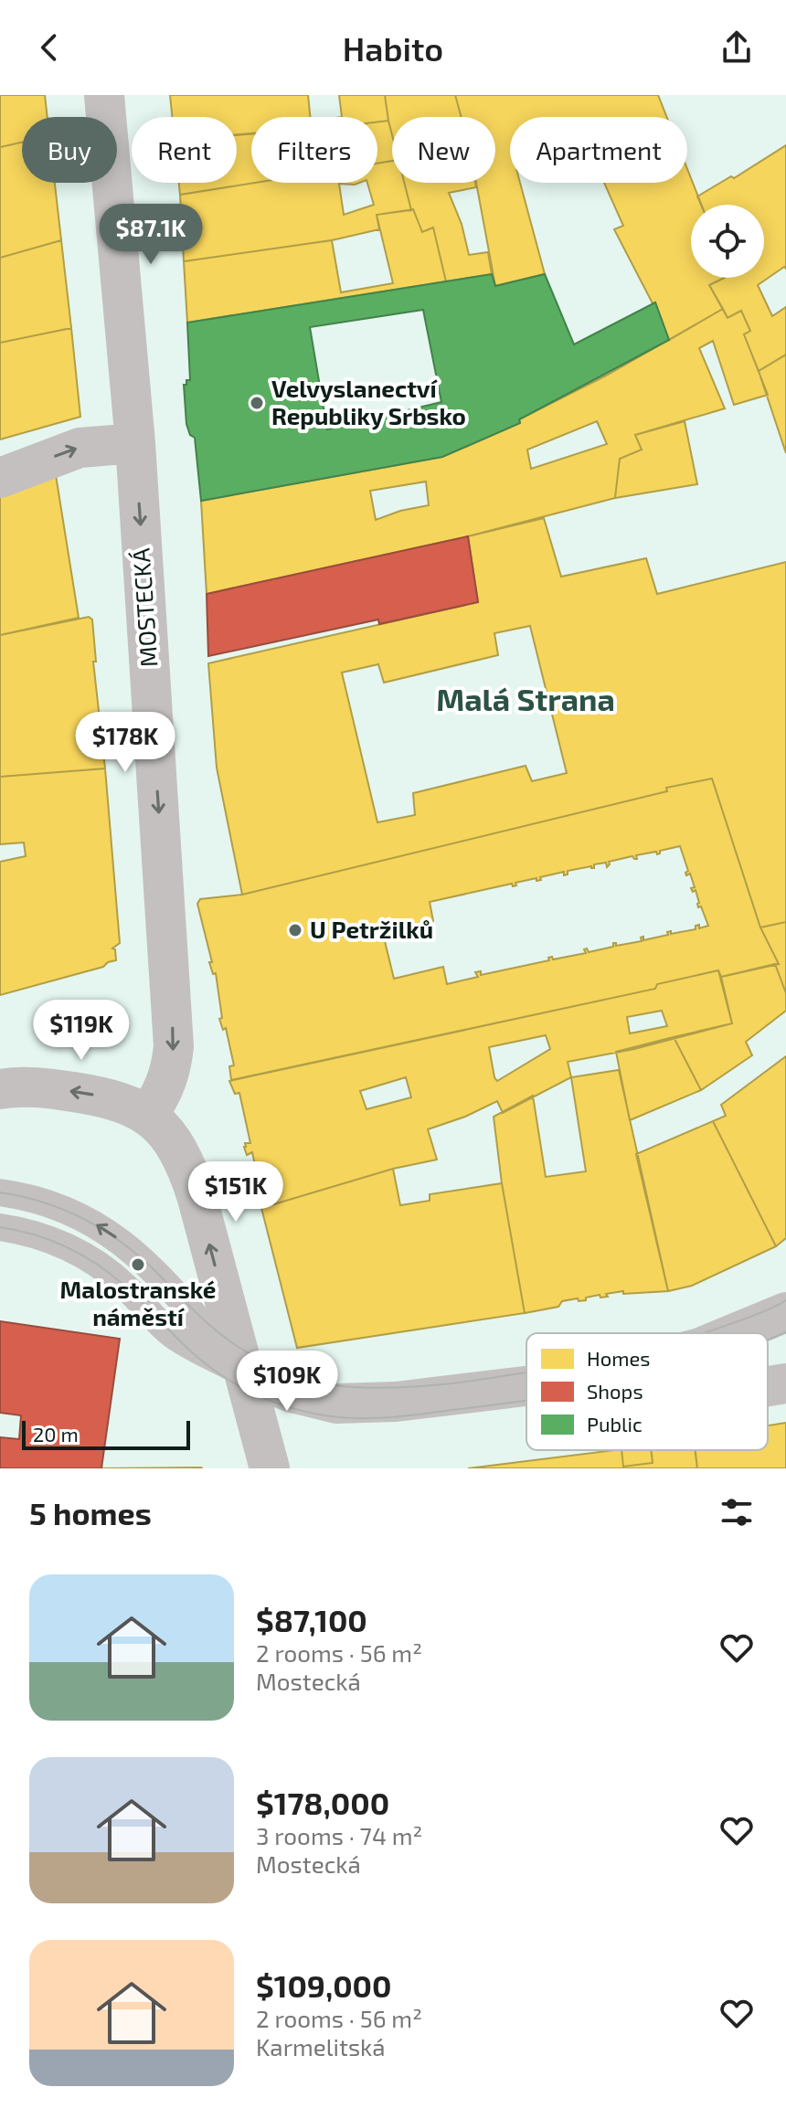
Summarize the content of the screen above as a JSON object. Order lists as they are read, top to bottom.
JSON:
{
  "streets": {
    "street": ["MOSTECKÁ"]
  },
  "one_way": ["MOSTECKÁ"],
  "districts": ["Malá Strana"],
  "places": ["Velvyslanectví Republiky Srbsko", "U Petržilků", "Malostranské náměstí"],
  "legend": ["Homes", "Shops", "Public"],
  "scale_bar": "20 m",
  "page": {
    "header": "Habito",
    "chip": [
      "Buy",
      "Rent",
      "Filters",
      "New",
      "Apartment"
    ],
    "price": [
      "$87.1K",
      "$178K",
      "$119K",
      "$151K",
      "$109K"
    ],
    "scale": "20 m",
    "heading": "5 homes",
    "list": [
      {
        "name": "$87,100",
        "note": "2 rooms · 56 m² · Mostecká"
      },
      {
        "name": "$178,000",
        "note": "3 rooms · 74 m² · Mostecká"
      },
      {
        "name": "$109,000",
        "note": "2 rooms · 56 m² · Karmelitská"
      }
    ]
  }
}
